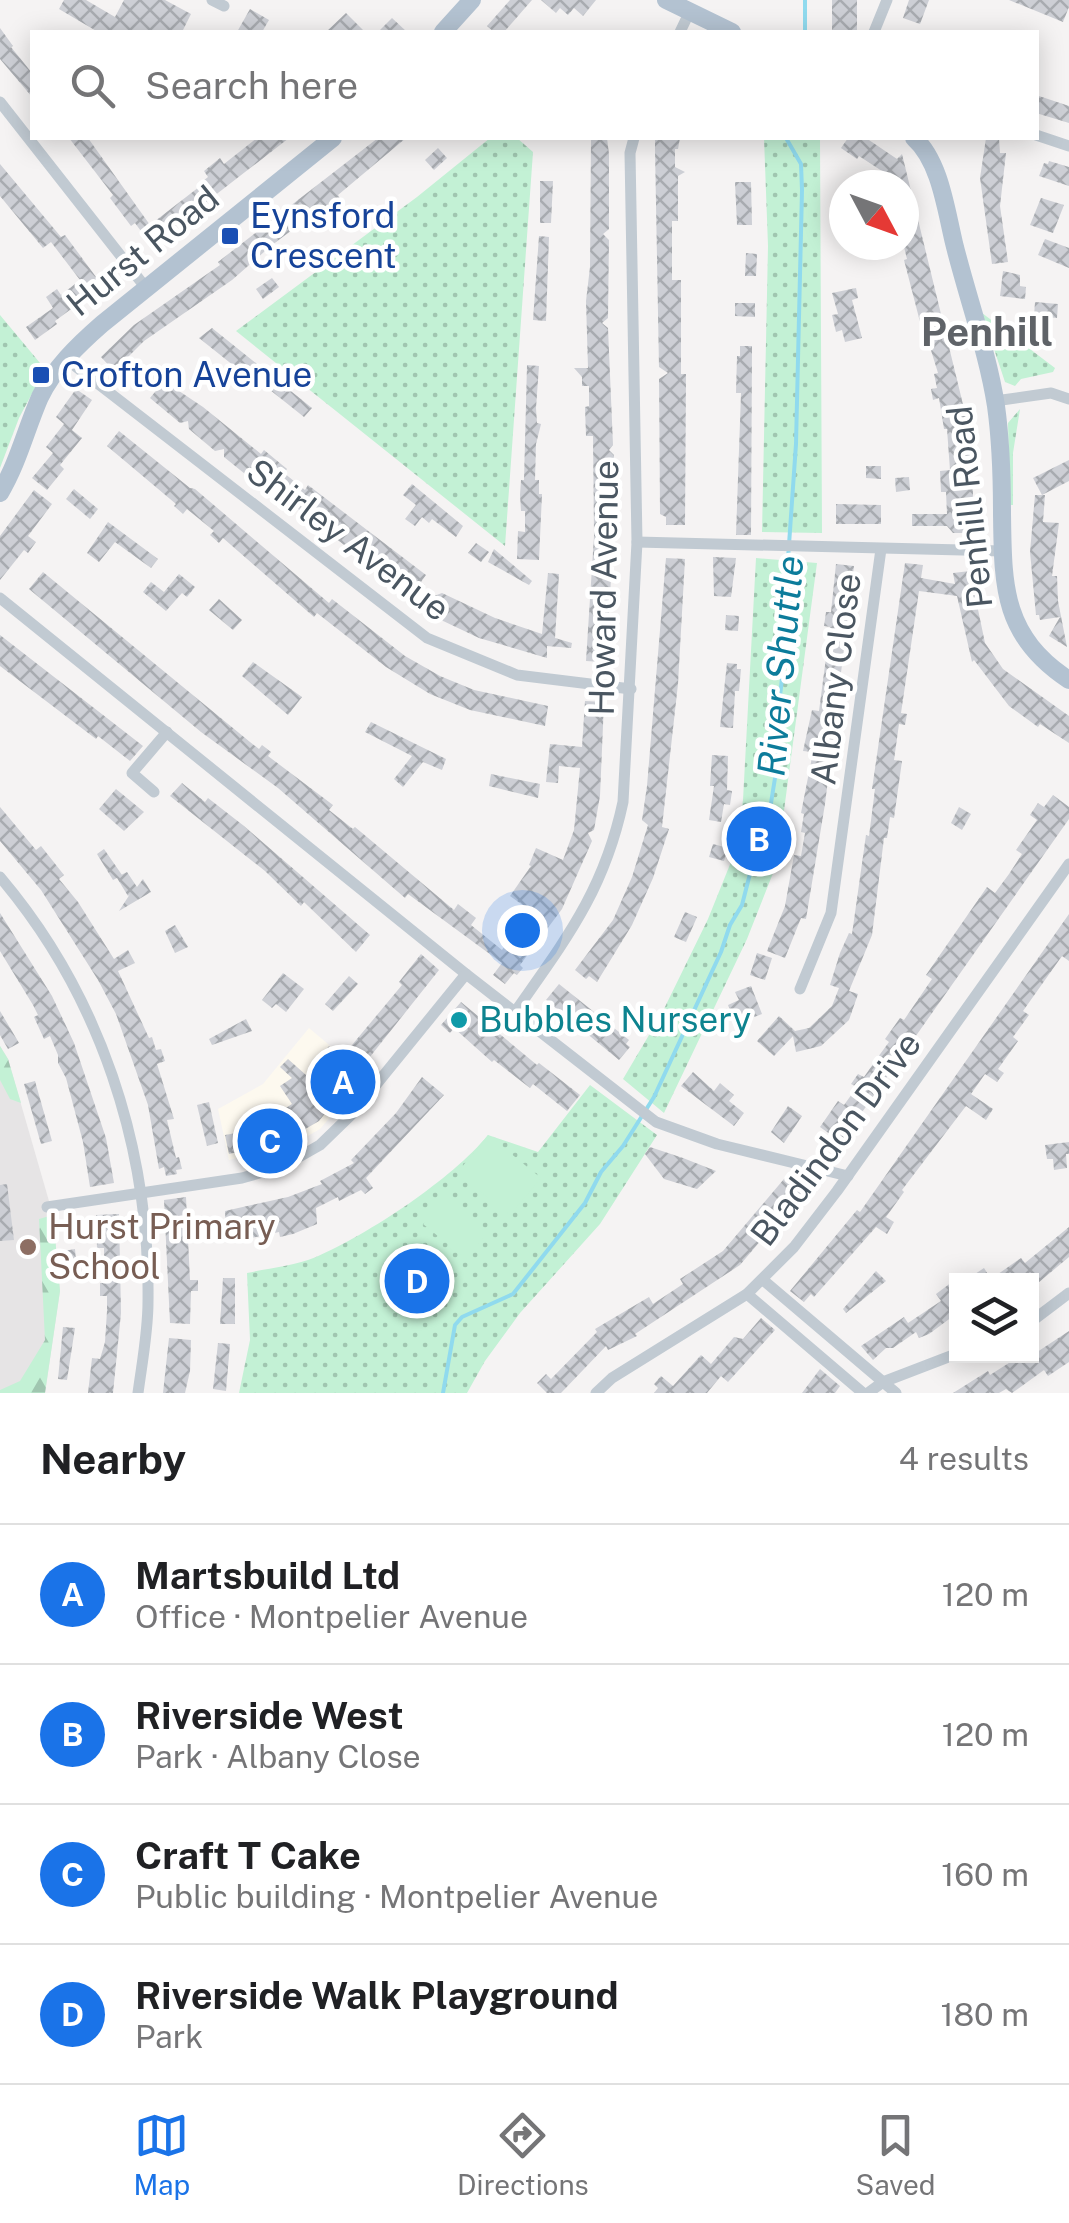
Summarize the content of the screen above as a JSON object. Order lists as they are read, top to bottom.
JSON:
{
  "streets": {
    "main road": ["Hurst Road", "Penhill Road"],
    "street": [
      "Shirley Avenue",
      "Howard Avenue",
      "Albany Close",
      "Bladindon Drive"
    ]
  },
  "crossings": [
    ["Hurst Road", "Shirley Avenue"],
    ["Shirley Avenue", "Howard Avenue"]
  ],
  "districts": ["Penhill"],
  "water": ["River Shuttle"],
  "places": {
    "transit": ["Eynsford Crescent", "Crofton Avenue"],
    "other": ["Bubbles Nursery", "Hurst Primary School"]
  },
  "north": "bottom right",
  "page": {
    "search": "Search here",
    "pins": [
      "B",
      "A",
      "C",
      "D"
    ],
    "heading": ["Nearby", "4 results"],
    "list": [
      {
        "mark": "A",
        "name": "Martsbuild Ltd",
        "note": "Office · Montpelier Avenue",
        "value": "120 m"
      },
      {
        "mark": "B",
        "name": "Riverside West",
        "note": "Park · Albany Close",
        "value": "120 m"
      },
      {
        "mark": "C",
        "name": "Craft T Cake",
        "note": "Public building · Montpelier Avenue",
        "value": "160 m"
      },
      {
        "mark": "D",
        "name": "Riverside Walk Playground",
        "note": "Park",
        "value": "180 m"
      }
    ],
    "nav": ["Map", "Directions", "Saved"]
  }
}
